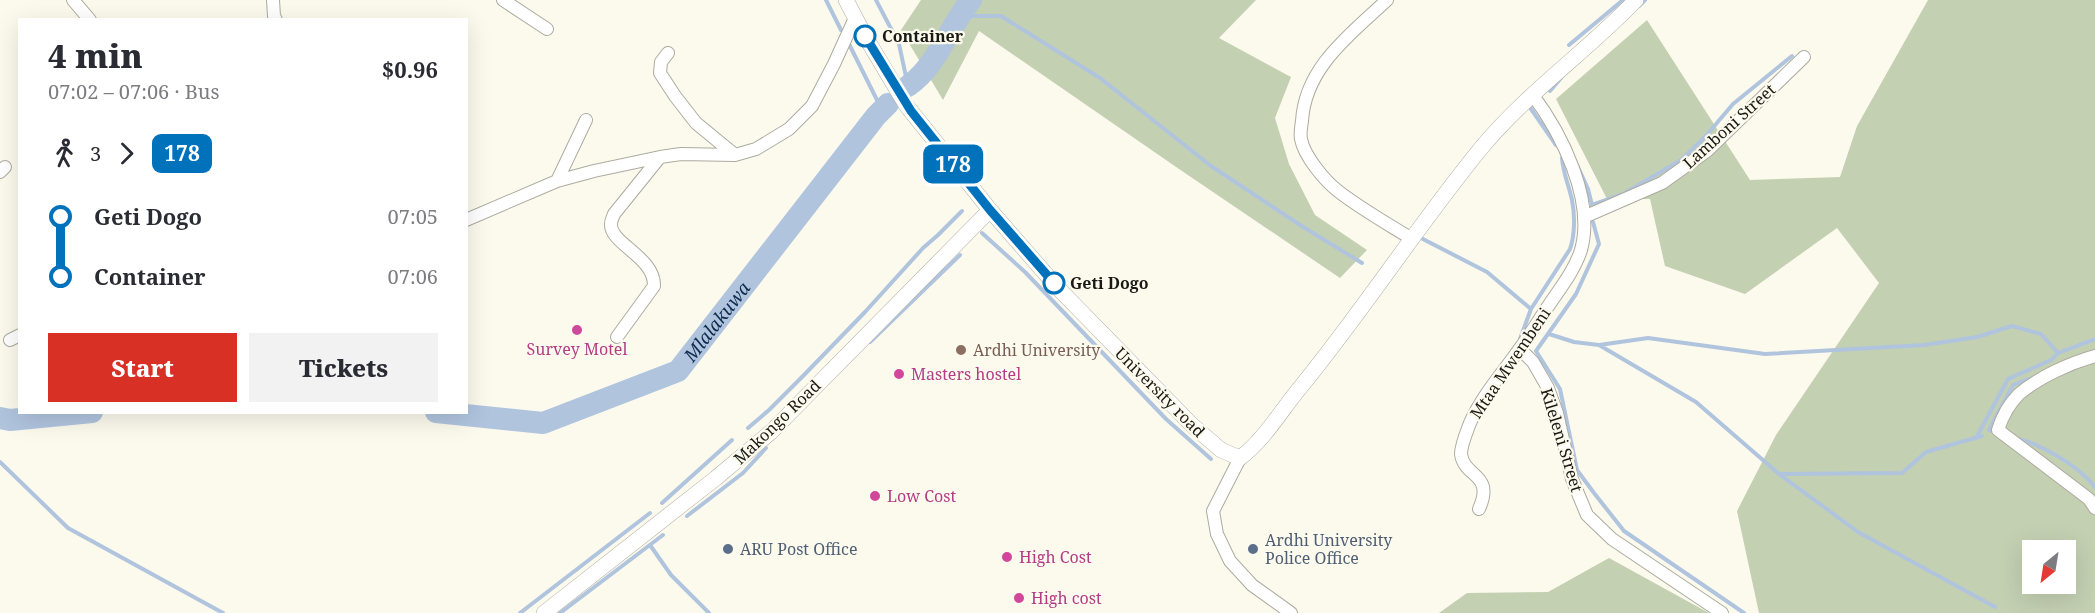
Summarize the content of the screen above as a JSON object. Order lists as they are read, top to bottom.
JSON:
{
  "streets": {
    "street": [
      "Lamboni Street",
      "Mtaa Mwembeni",
      "University road",
      "Makongo Road",
      "Kileleni Street"
    ]
  },
  "crossings": [
    ["Lamboni Street", "Mtaa Mwembeni"],
    ["Mtaa Mwembeni", "Kileleni Street"],
    ["University road", "Makongo Road"]
  ],
  "water": ["Mlalakuwa"],
  "places": [
    "Container",
    "Geti Dogo",
    "Survey Motel",
    "Ardhi University",
    "Masters hostel",
    "Low Cost",
    "ARU Post Office",
    "Ardhi University Police Office",
    "High Cost",
    "High cost"
  ],
  "lines": ["bus line 178"],
  "north": "bottom left",
  "page": {
    "on_map": "178",
    "heading": ["4 min", "07:02 – 07:06 · Bus", "$0.96"],
    "legs": ["3", "178"],
    "list": [
      {
        "name": "Geti Dogo",
        "value": "07:05"
      },
      {
        "name": "Container",
        "value": "07:06"
      }
    ],
    "buttons": ["Start", "Tickets"]
  }
}
